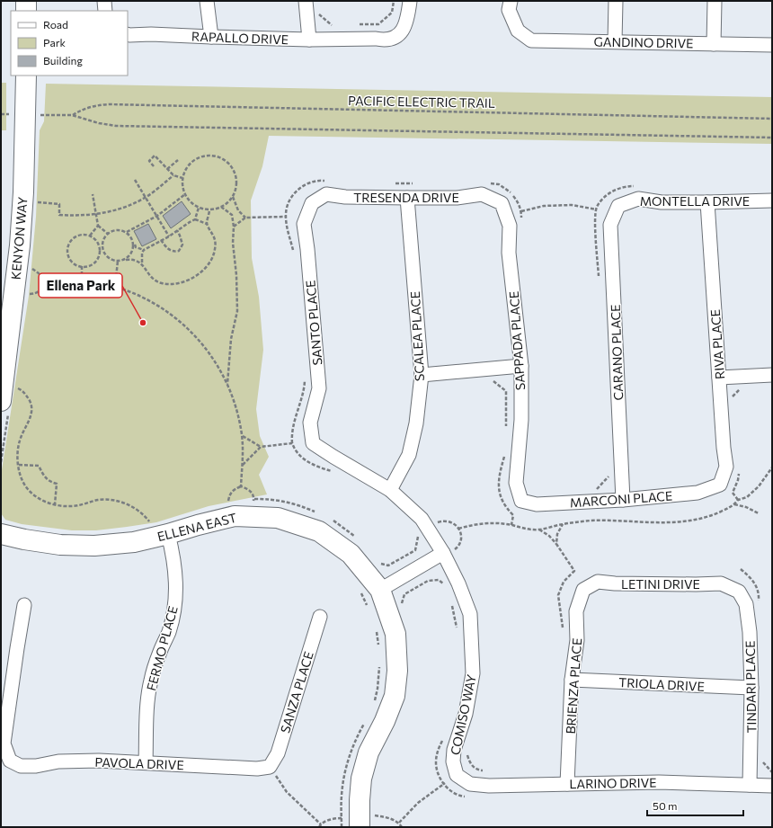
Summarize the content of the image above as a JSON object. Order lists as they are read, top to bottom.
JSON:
{
  "streets": {
    "street": [
      "RAPALLO DRIVE",
      "GANDINO DRIVE",
      "TRESENDA DRIVE",
      "MONTELLA DRIVE",
      "KENYON WAY",
      "SANTO PLACE",
      "SCALEA PLACE",
      "SAPPADA PLACE",
      "RIVA PLACE",
      "CARANO PLACE",
      "MARCONI PLACE",
      "ELLENA EAST",
      "LETINI DRIVE",
      "FERMO PLACE",
      "TRIOLA DRIVE",
      "BRIENZA PLACE",
      "TINDARI PLACE",
      "SANZA PLACE",
      "COMISO WAY",
      "PAVOLA DRIVE",
      "LARINO DRIVE"
    ],
    "path": ["PACIFIC ELECTRIC TRAIL"]
  },
  "crossings": [
    ["TRESENDA DRIVE", "SANTO PLACE"],
    ["TRESENDA DRIVE", "SCALEA PLACE"],
    ["TRESENDA DRIVE", "SAPPADA PLACE"],
    ["MONTELLA DRIVE", "RIVA PLACE"],
    ["MONTELLA DRIVE", "CARANO PLACE"],
    ["SANTO PLACE", "COMISO WAY"],
    ["SCALEA PLACE", "COMISO WAY"],
    ["SAPPADA PLACE", "MARCONI PLACE"],
    ["RIVA PLACE", "MARCONI PLACE"],
    ["CARANO PLACE", "MARCONI PLACE"],
    ["ELLENA EAST", "FERMO PLACE"],
    ["LETINI DRIVE", "BRIENZA PLACE"],
    ["LETINI DRIVE", "TINDARI PLACE"],
    ["FERMO PLACE", "PAVOLA DRIVE"],
    ["TRIOLA DRIVE", "BRIENZA PLACE"],
    ["TRIOLA DRIVE", "TINDARI PLACE"],
    ["BRIENZA PLACE", "LARINO DRIVE"],
    ["TINDARI PLACE", "LARINO DRIVE"],
    ["SANZA PLACE", "PAVOLA DRIVE"],
    ["COMISO WAY", "LARINO DRIVE"]
  ],
  "places": ["Ellena Park"],
  "legend": ["Road", "Park", "Building"],
  "scale_bar": "50 m"
}
